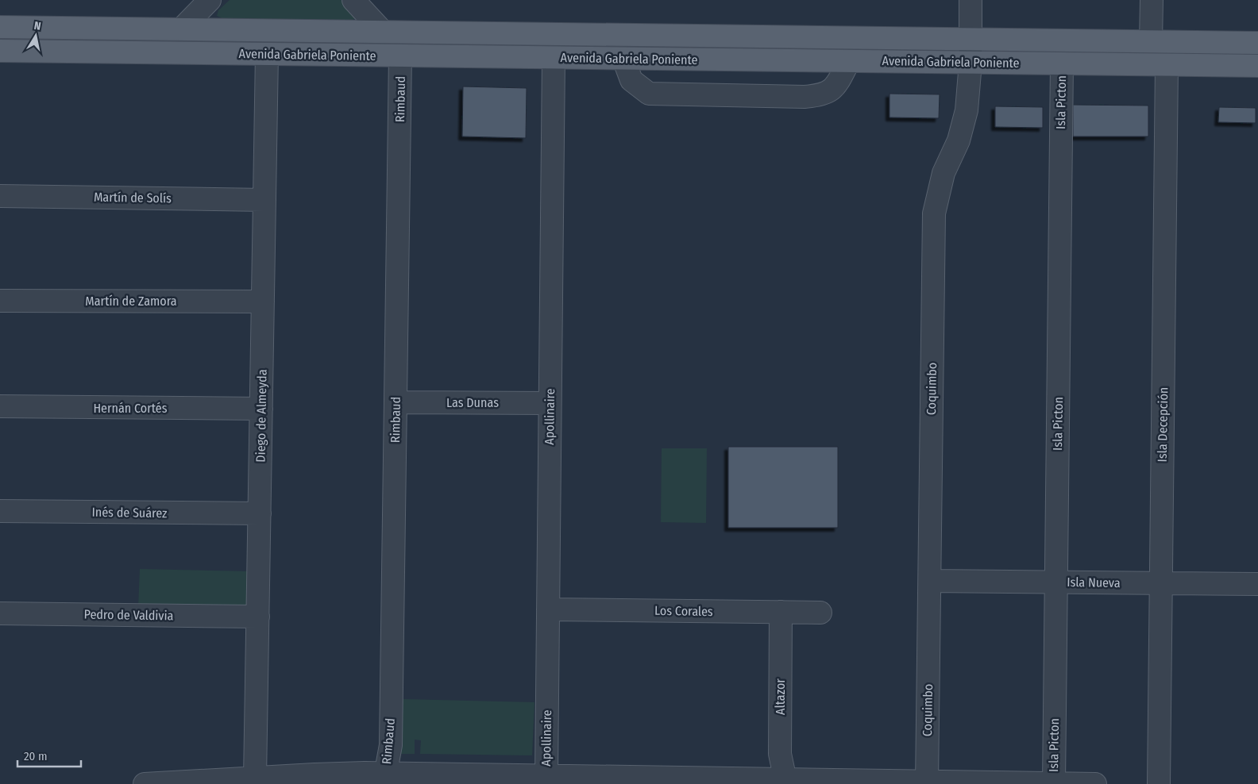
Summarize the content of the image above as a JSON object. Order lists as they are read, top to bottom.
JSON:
{
  "streets": {
    "main road": ["Avenida Gabriela Poniente"],
    "street": [
      "Rimbaud",
      "Isla Picton",
      "Martín de Solís",
      "Martín de Zamora",
      "Coquimbo",
      "Las Dunas",
      "Hernán Cortés",
      "Diego de Almeyda",
      "Apollinaire",
      "Isla Decepción",
      "Inés de Suárez",
      "Isla Nueva",
      "Los Corales",
      "Pedro de Valdivia",
      "Altazor"
    ]
  },
  "crossings": [
    ["Avenida Gabriela Poniente", "Rimbaud"],
    ["Avenida Gabriela Poniente", "Isla Picton"],
    ["Avenida Gabriela Poniente", "Coquimbo"],
    ["Avenida Gabriela Poniente", "Diego de Almeyda"],
    ["Avenida Gabriela Poniente", "Apollinaire"],
    ["Avenida Gabriela Poniente", "Isla Decepción"],
    ["Rimbaud", "Las Dunas"],
    ["Isla Picton", "Isla Nueva"],
    ["Martín de Solís", "Diego de Almeyda"],
    ["Martín de Zamora", "Diego de Almeyda"],
    ["Coquimbo", "Isla Nueva"],
    ["Las Dunas", "Apollinaire"],
    ["Hernán Cortés", "Diego de Almeyda"],
    ["Diego de Almeyda", "Inés de Suárez"],
    ["Diego de Almeyda", "Pedro de Valdivia"],
    ["Apollinaire", "Los Corales"],
    ["Isla Decepción", "Isla Nueva"],
    ["Los Corales", "Altazor"]
  ],
  "scale_bar": "20 m",
  "north": "top"
}
